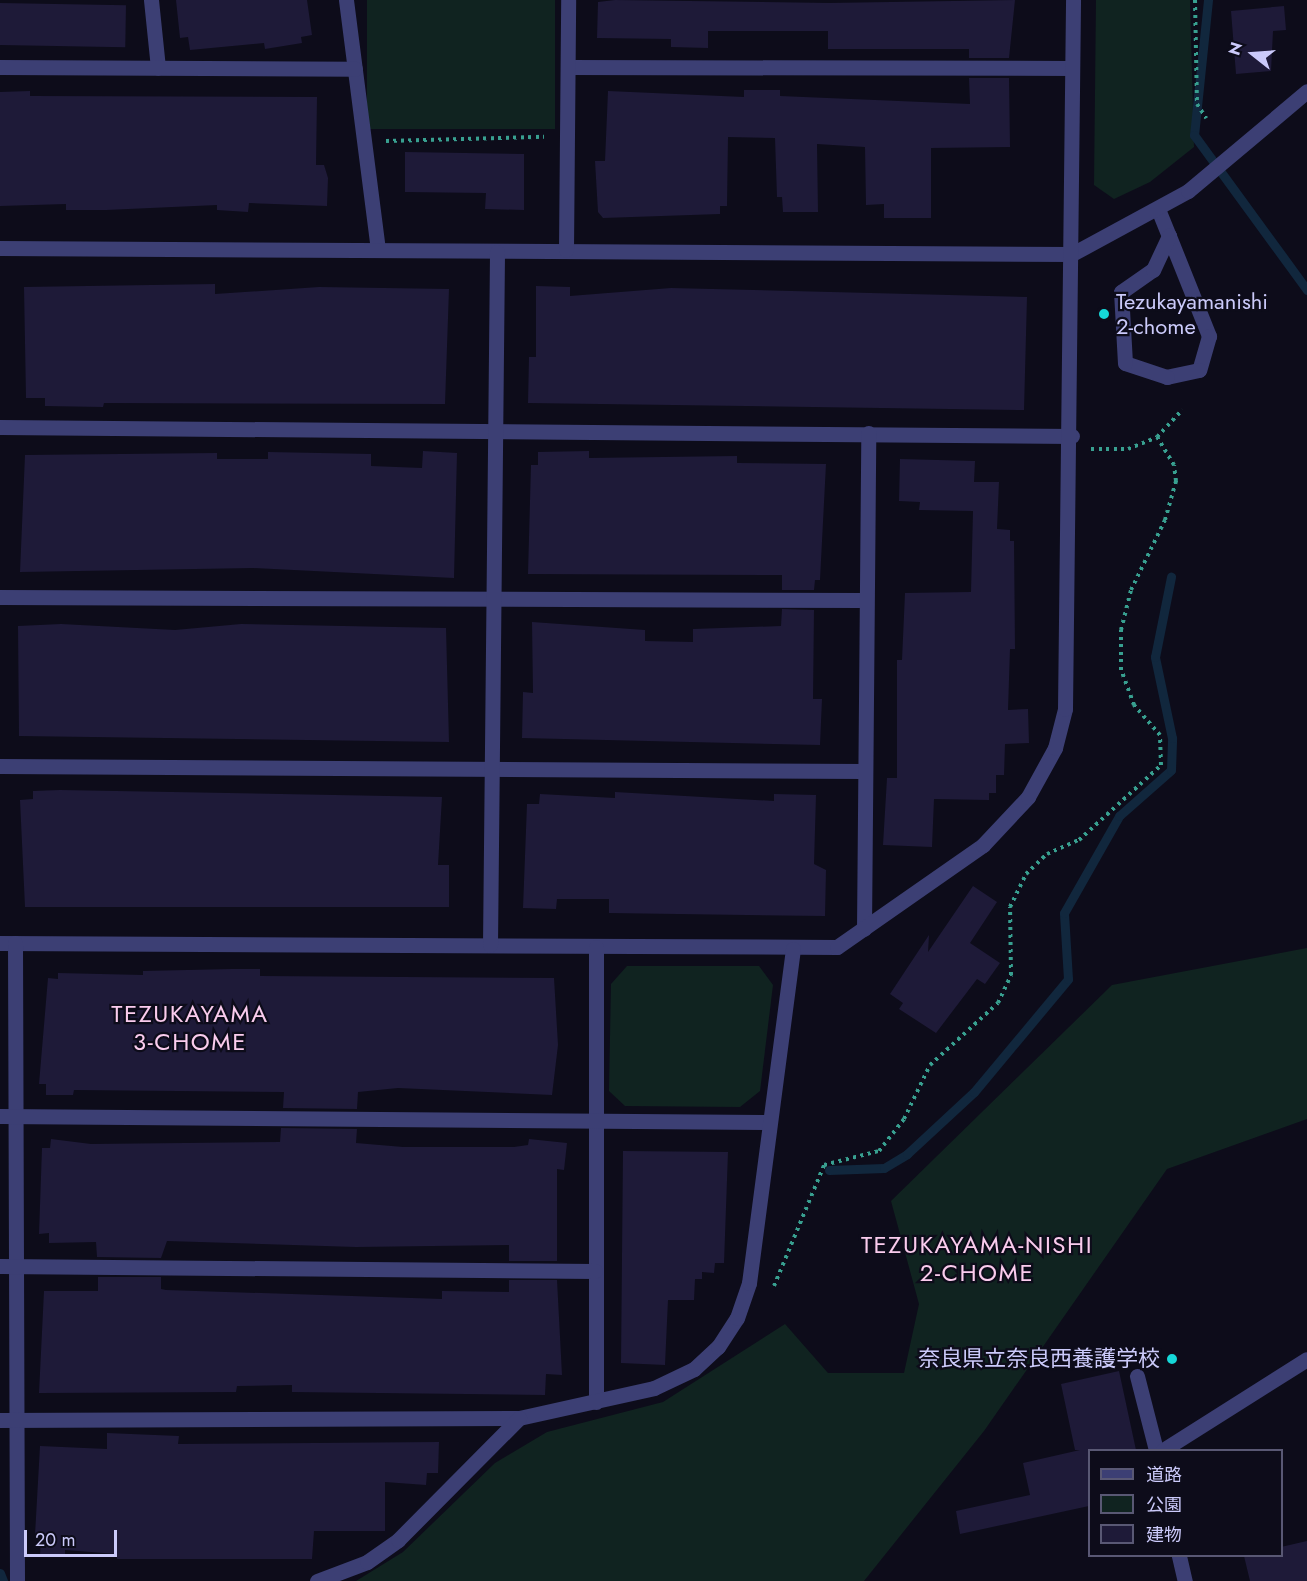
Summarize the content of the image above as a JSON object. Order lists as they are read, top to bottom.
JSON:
{
  "districts": ["TEZUKAYAMA 3-CHOME", "TEZUKAYAMA-NISHI 2-CHOME"],
  "places": ["Tezukayamanishi 2-chome", "奈良県立奈良西養護学校"],
  "legend": ["道路", "公園", "建物"],
  "scale_bar": "20 m",
  "north": "left"
}
